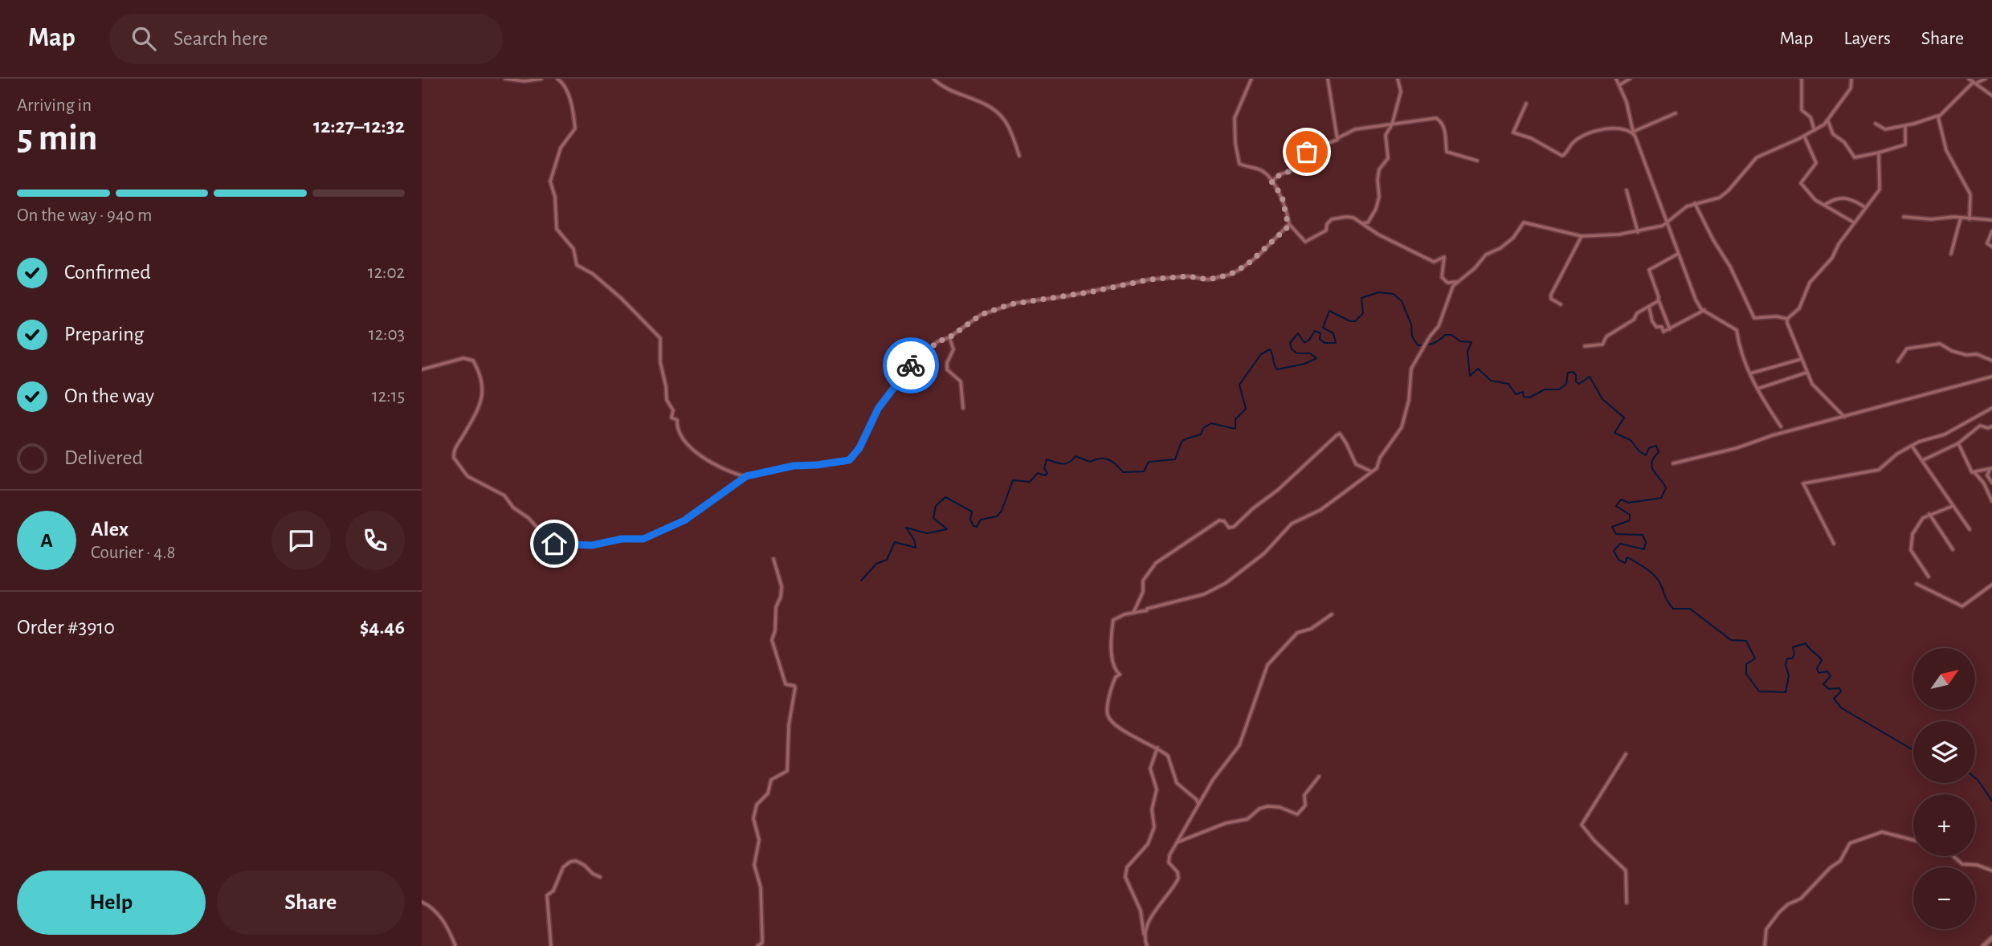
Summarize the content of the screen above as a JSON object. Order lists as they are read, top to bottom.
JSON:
{
  "north": "top right",
  "page": {
    "header": "Map",
    "search": "Search here",
    "nav": ["Map", "Layers", "Share"],
    "heading": ["5 min", "Arriving in", "12:27–12:32"],
    "panel": [
      "Alex",
      "Courier · 4.8",
      "Order #3910",
      "$4.46"
    ],
    "bar": "On the way · 940 m",
    "list": [
      ["Confirmed", "12:02"],
      ["Preparing", "12:03"],
      ["On the way", "12:15"],
      "Delivered"
    ],
    "round": "A",
    "map_buttons": ["+", "−"],
    "buttons": ["Help", "Share"]
  }
}
